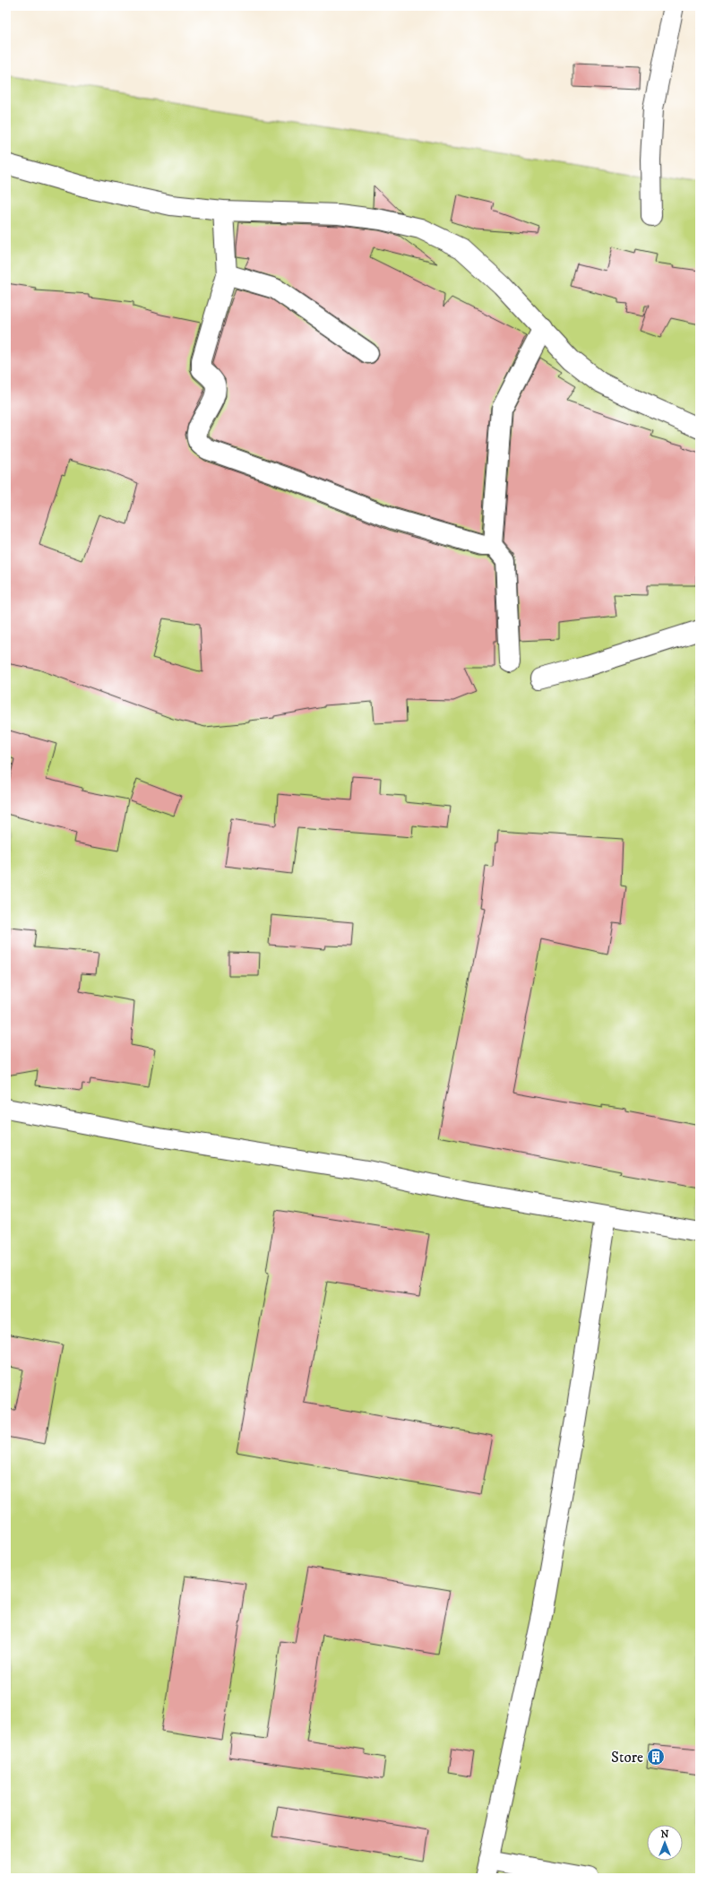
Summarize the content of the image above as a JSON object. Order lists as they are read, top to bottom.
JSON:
{
  "places": {
    "building": ["Store"]
  },
  "north": "top"
}
